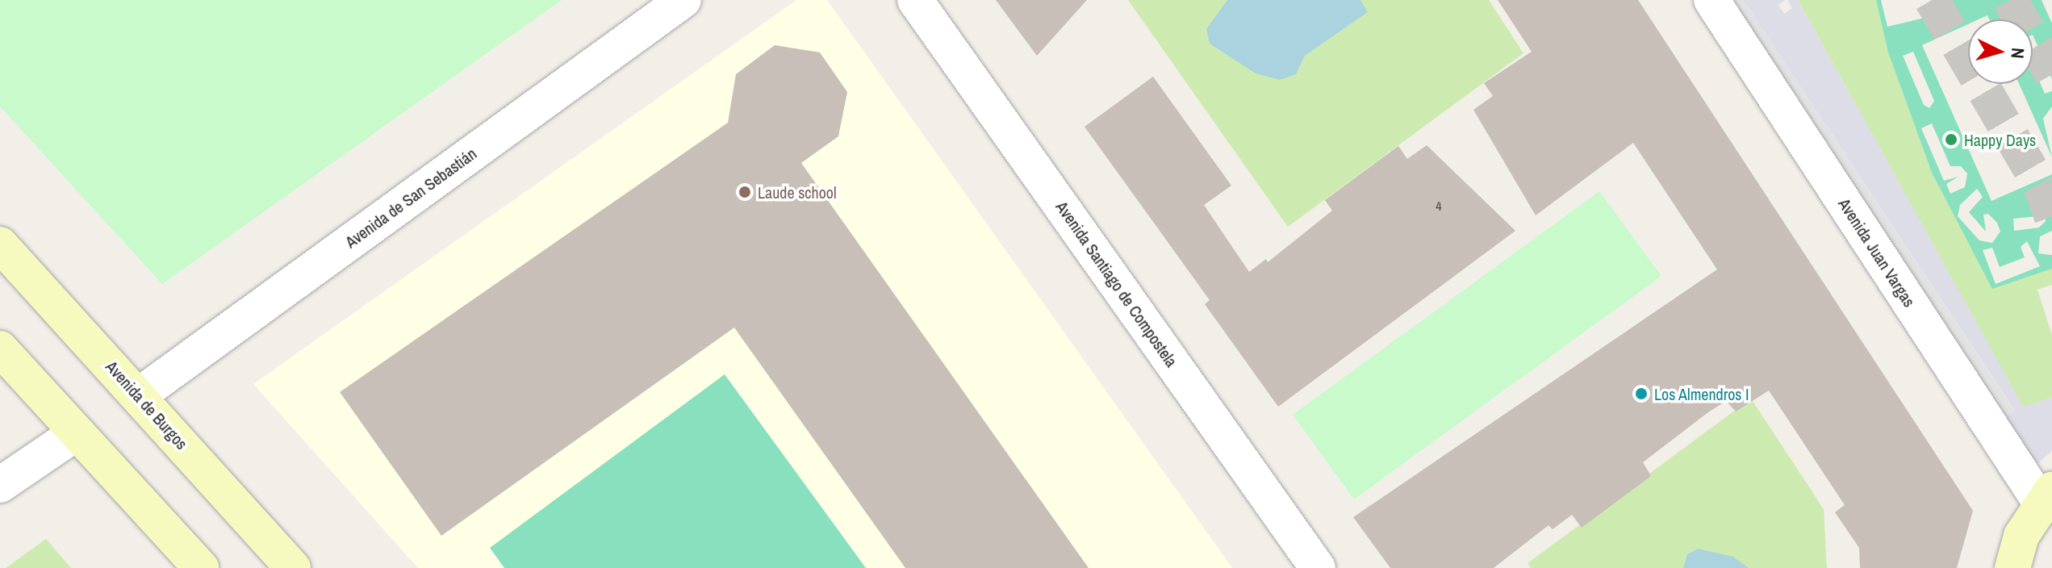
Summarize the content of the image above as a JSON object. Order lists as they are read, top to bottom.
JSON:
{
  "streets": {
    "street": [
      "Avenida de San Sebastián",
      "Avenida Juan Vargas",
      "Avenida Santiago de Compostela",
      "Avenida de Burgos"
    ]
  },
  "crossings": [
    ["Avenida de San Sebastián", "Avenida de Burgos"]
  ],
  "places": ["Happy Days", "Laude school", "Los Almendros I"],
  "house_numbers": ["4"],
  "north": "right"
}
